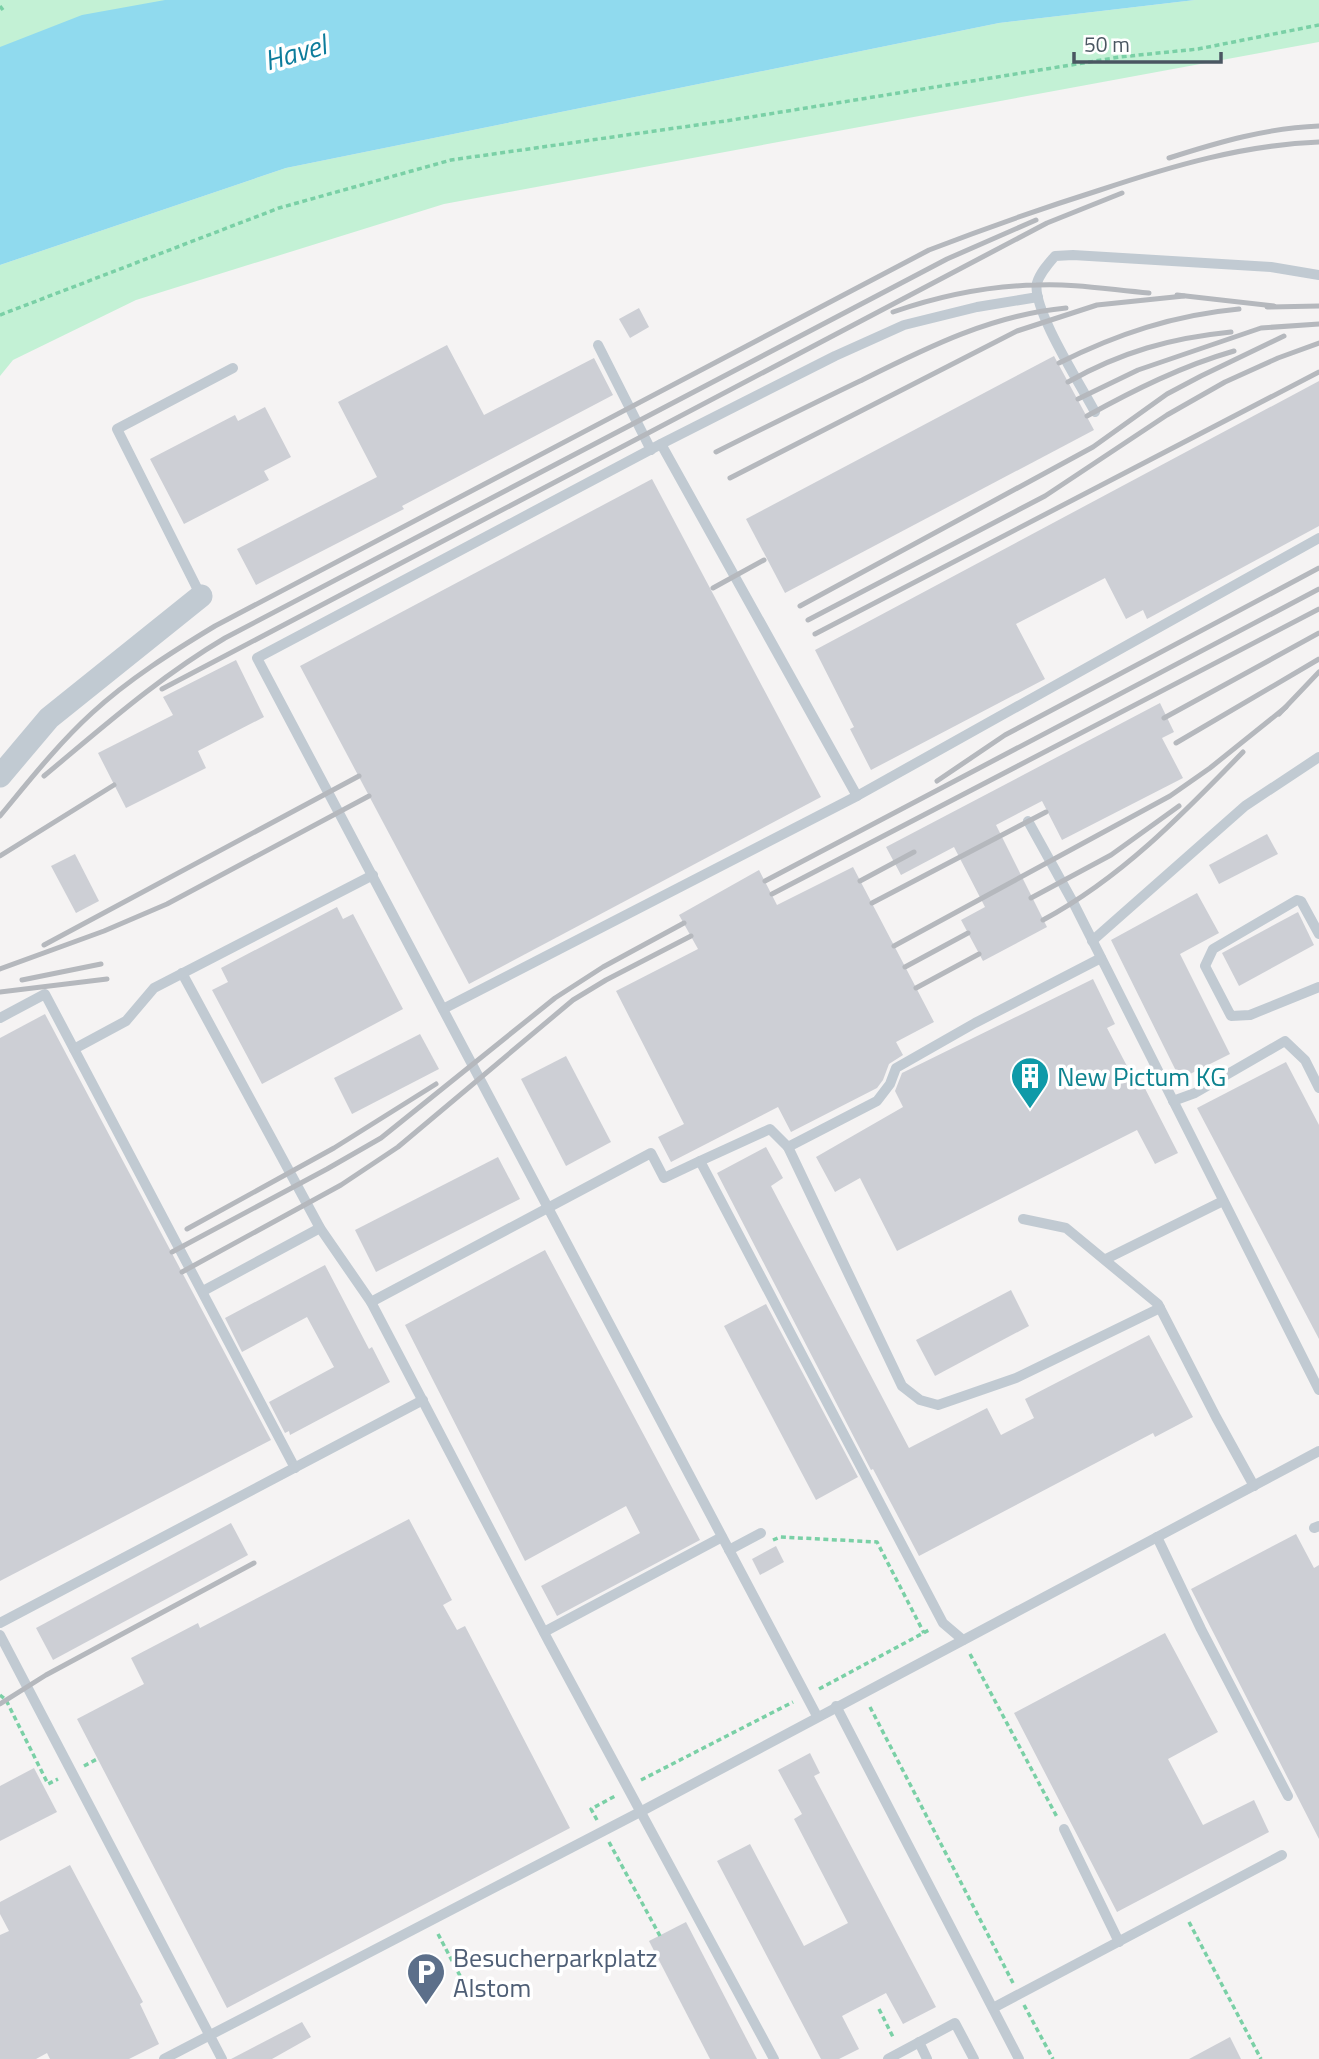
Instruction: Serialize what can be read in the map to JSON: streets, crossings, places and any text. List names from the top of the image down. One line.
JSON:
{"water":["Havel"],"places":{"building":["New Pictum KG"],"parking":["Besucherparkplatz Alstom"]},"scale_bar":"50 m"}
